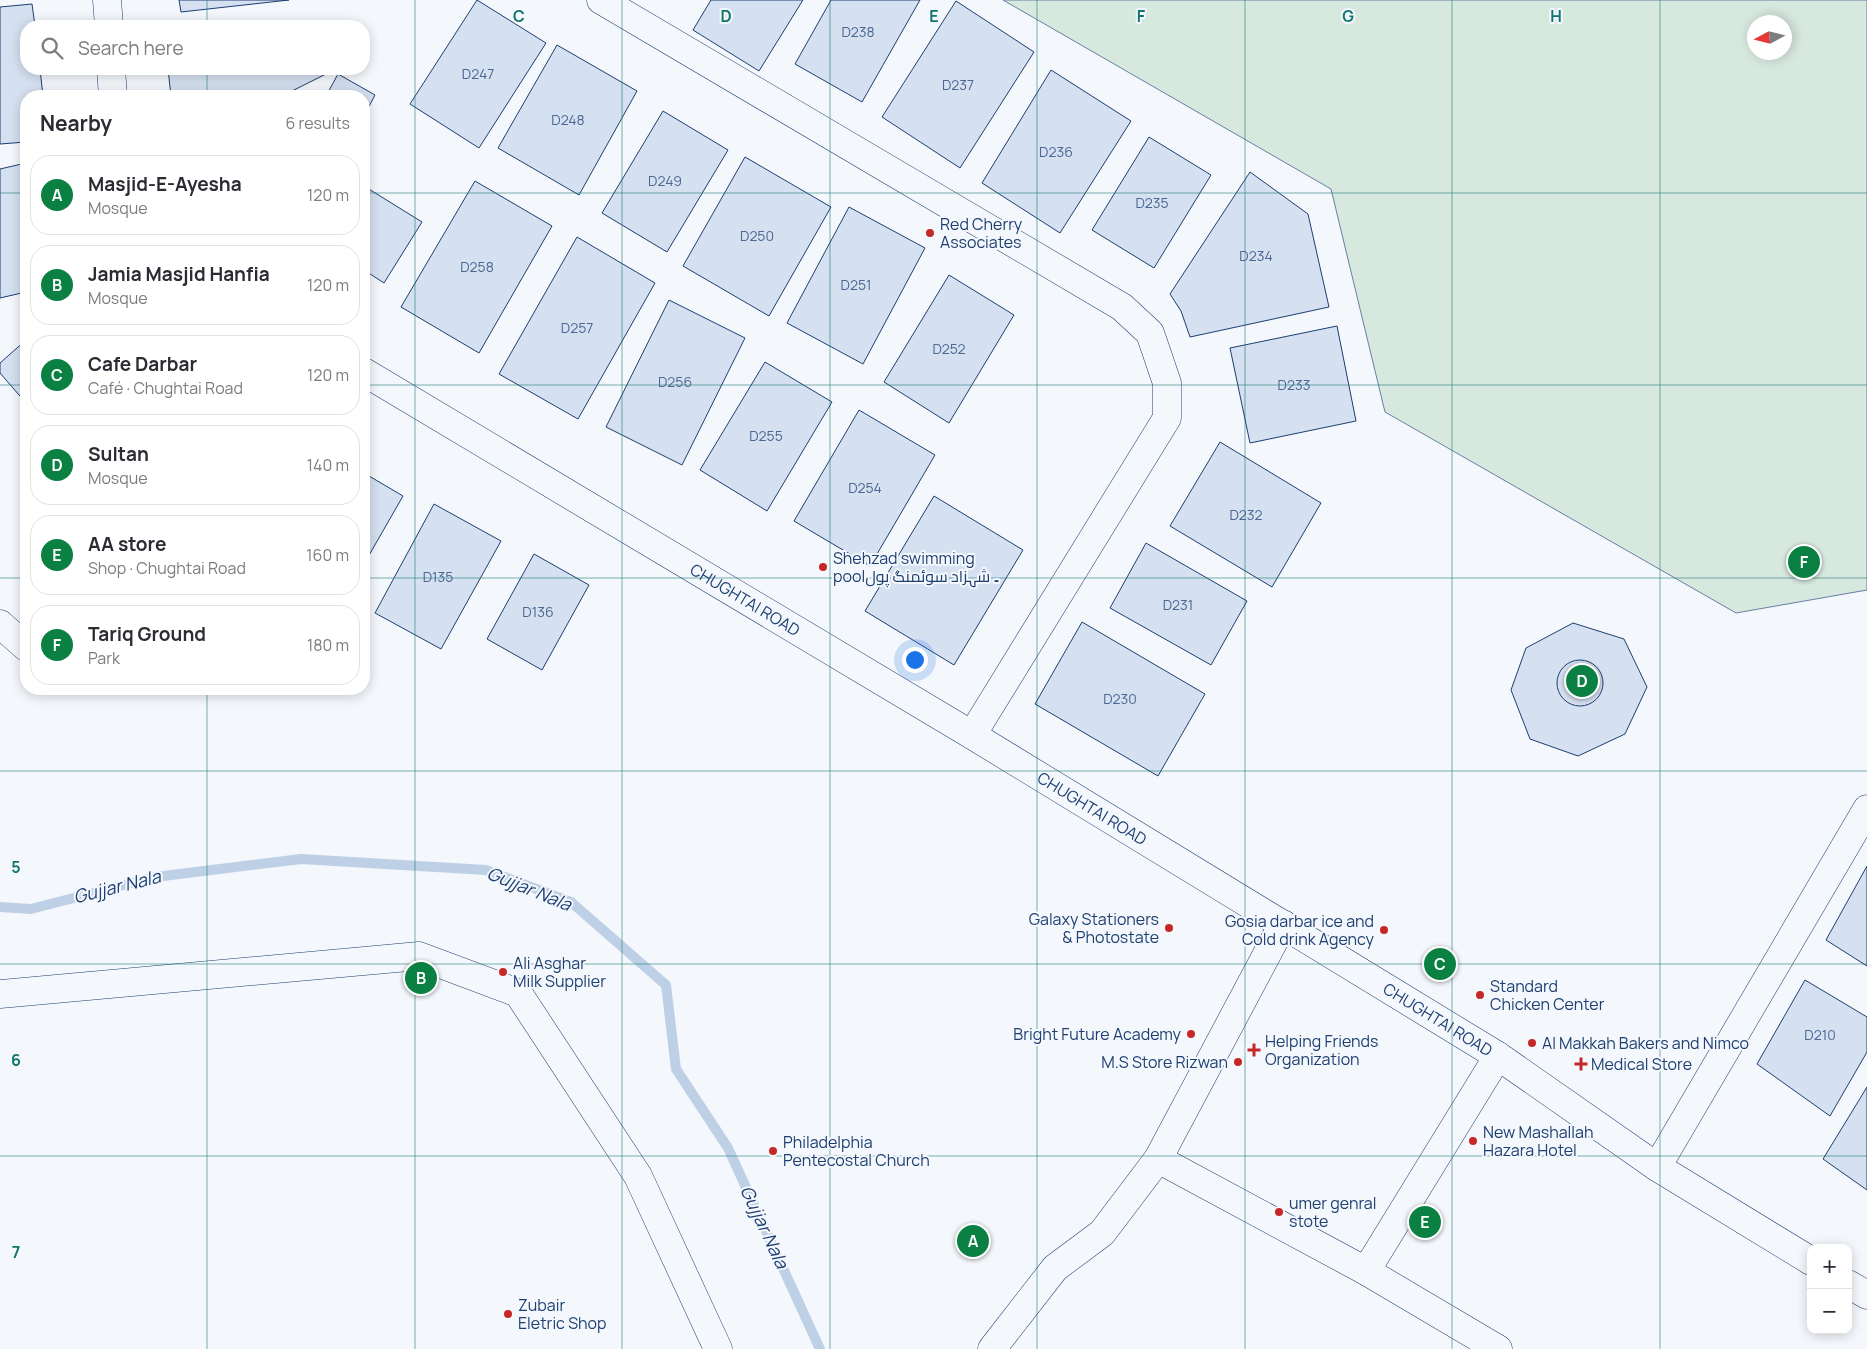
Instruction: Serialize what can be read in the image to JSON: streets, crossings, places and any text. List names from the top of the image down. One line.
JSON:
{"streets":{"street":["CHUGHTAI ROAD"]},"water":["Gujjar Nala"],"places":{"other":["Red Cherry Associates","Shehzad swimming pool۔ شہزاد سوئمنگ پول","Galaxy Stationers & Photostate","Gosia darbar ice and Cold drink Agency","Ali Asghar Milk Supplier","Standard Chicken Center","Bright Future Academy","Al Makkah Bakers and Nimco","M.S Store Rizwan","New Mashallah Hazara Hotel","Philadelphia Pentecostal Church","umer genral stote","Zubair Eletric Shop"],"health":["Helping Friends Organization","Medical Store"]},"house_numbers":["D238","D247","D237","D248","D236","D249","D235","D250","D234","D258","D251","D257","D252","D256","D233","D255","D254","D232","D135","D231","D136","D230","D210"],"north":"left","page":{"search":"Search here","heading":["Nearby","6 results"],"list":[{"mark":"A","name":"Masjid-E-Ayesha","note":"Mosque","value":"120 m"},{"mark":"B","name":"Jamia Masjid Hanfia","note":"Mosque","value":"120 m"},{"mark":"C","name":"Cafe Darbar","note":"Café · Chughtai Road","value":"120 m"},{"mark":"D","name":"Sultan","note":"Mosque","value":"140 m"},{"mark":"E","name":"AA store","note":"Shop · Chughtai Road","value":"160 m"},{"mark":"F","name":"Tariq Ground","note":"Park","value":"180 m"}],"pins":["F","D","C","B","E","A"],"map_buttons":["+","−"]},"grid":{"columns":["C","D","E","F","G","H"],"rows":["5","6","7"]}}
